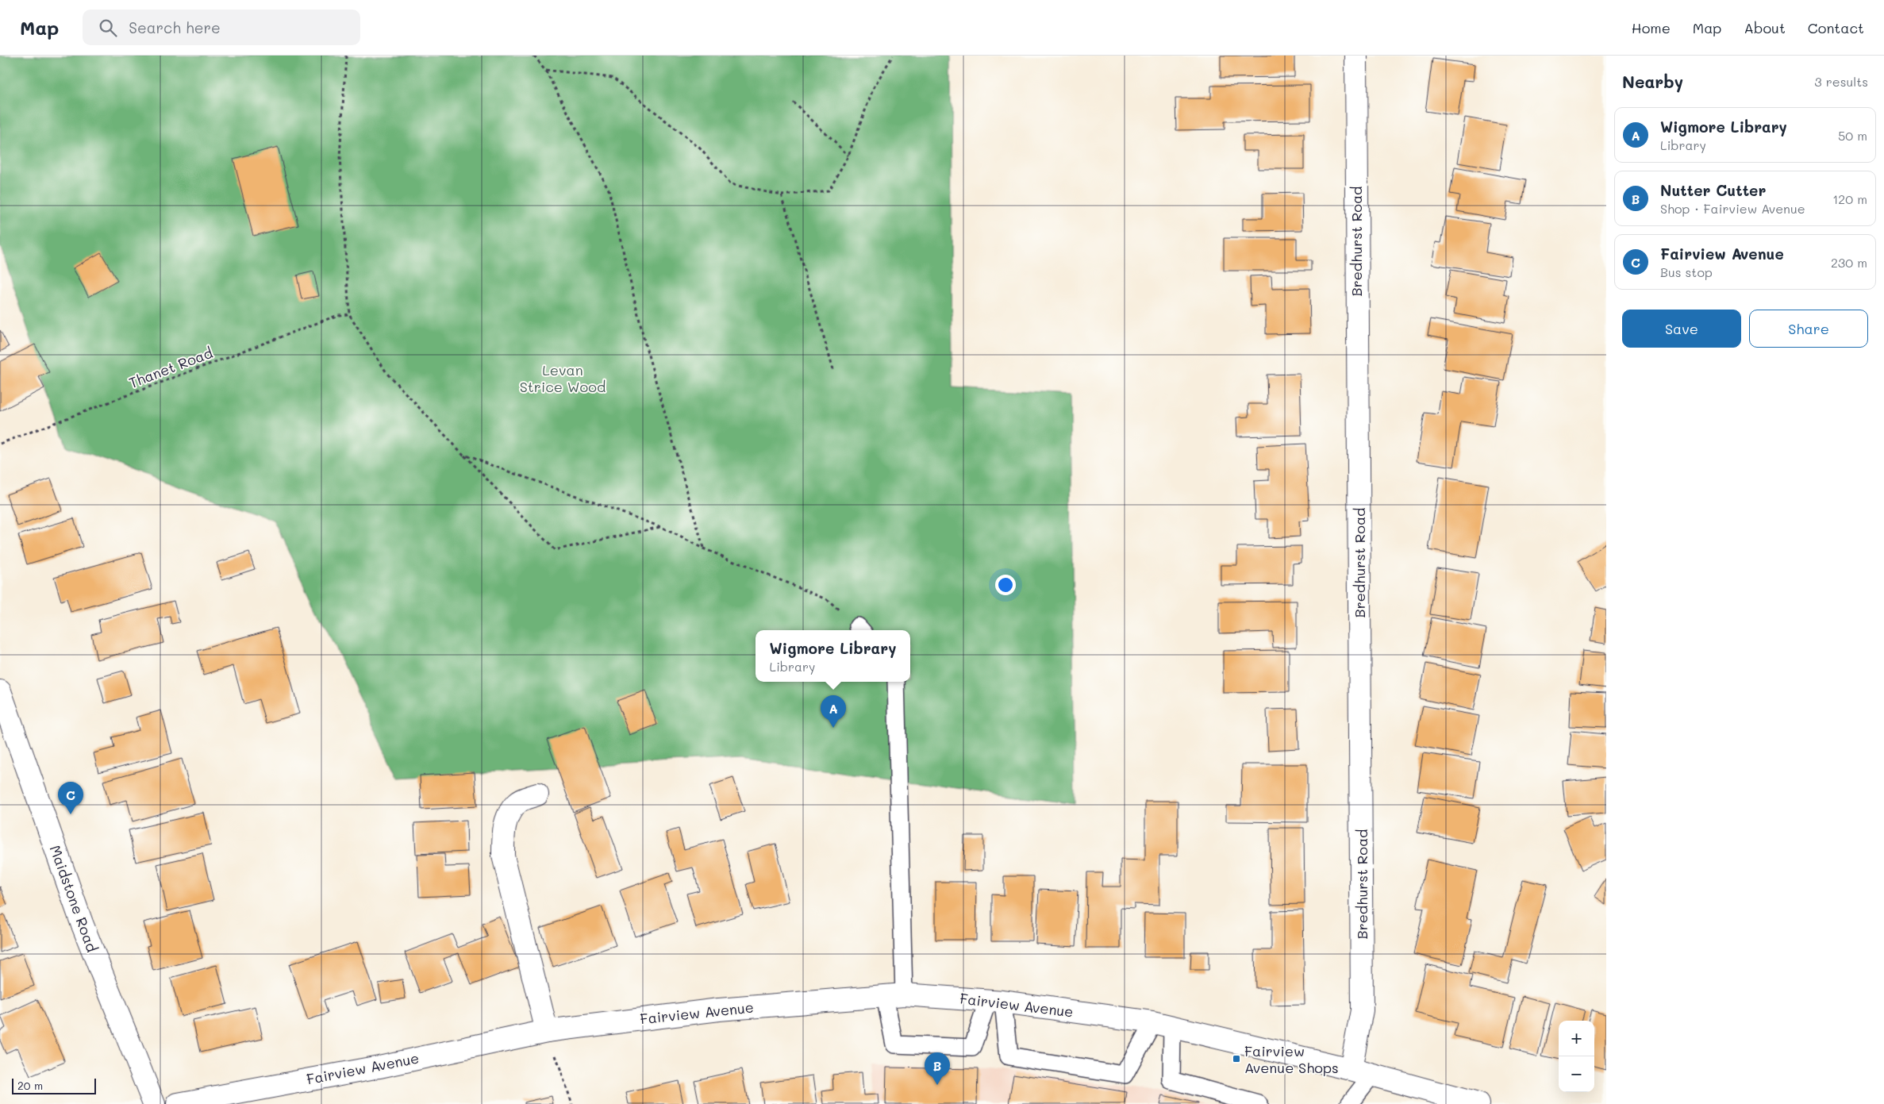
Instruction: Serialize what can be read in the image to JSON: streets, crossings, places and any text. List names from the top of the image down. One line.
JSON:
{"streets":{"street":["Bredhurst Road","Maidstone Road","Fairview Avenue"],"path":["Thanet Road"]},"crossings":[["Bredhurst Road","Fairview Avenue"]],"parks":["Levan Strice Wood"],"places":{"transit":["Fairview Avenue Shops"]},"scale_bar":"20 m","page":{"header":"Map","search":"Search here","nav":["Home","Map","About","Contact"],"heading":["Nearby","3 results"],"list":[{"mark":"A","name":"Wigmore Library","note":"Library","value":"50 m"},{"mark":"B","name":"Nutter Cutter","note":"Shop · Fairview Avenue","value":"120 m"},{"mark":"C","name":"Fairview Avenue","note":"Bus stop","value":"230 m"}],"buttons":["Save","Share"],"popup":["Wigmore Library","Library"],"pins":["A","C","B"],"map_buttons":["+","−"],"scale":"20 m"}}
